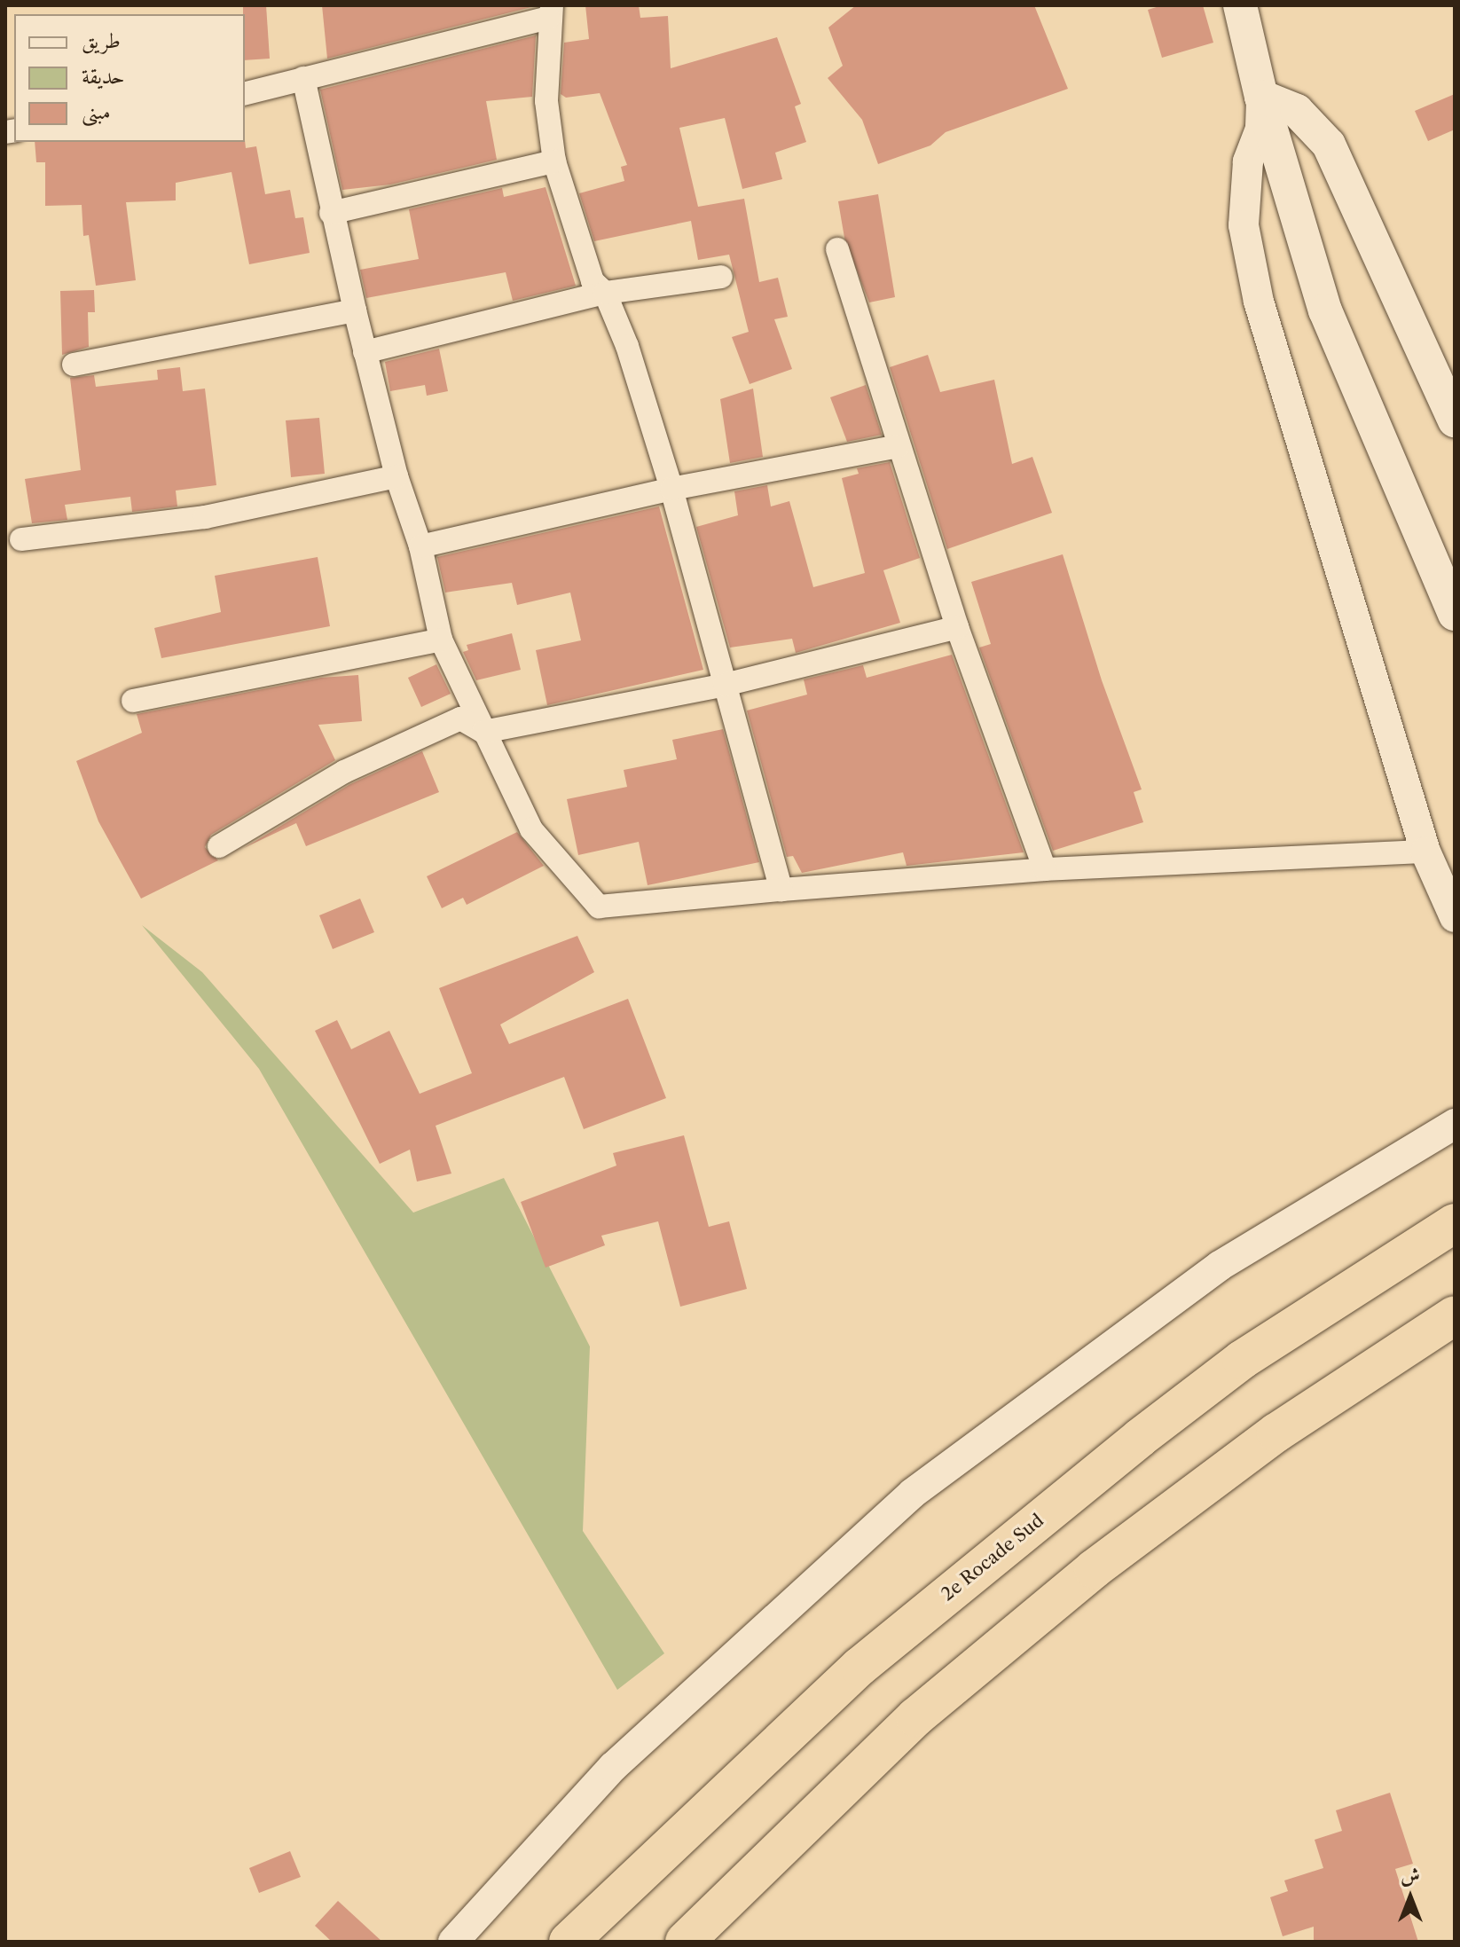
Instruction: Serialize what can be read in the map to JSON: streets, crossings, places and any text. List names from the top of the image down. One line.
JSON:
{"streets":{"highway":["2e Rocade Sud"]},"legend":["طريق","حديقة","مبنى"],"north":"top"}
